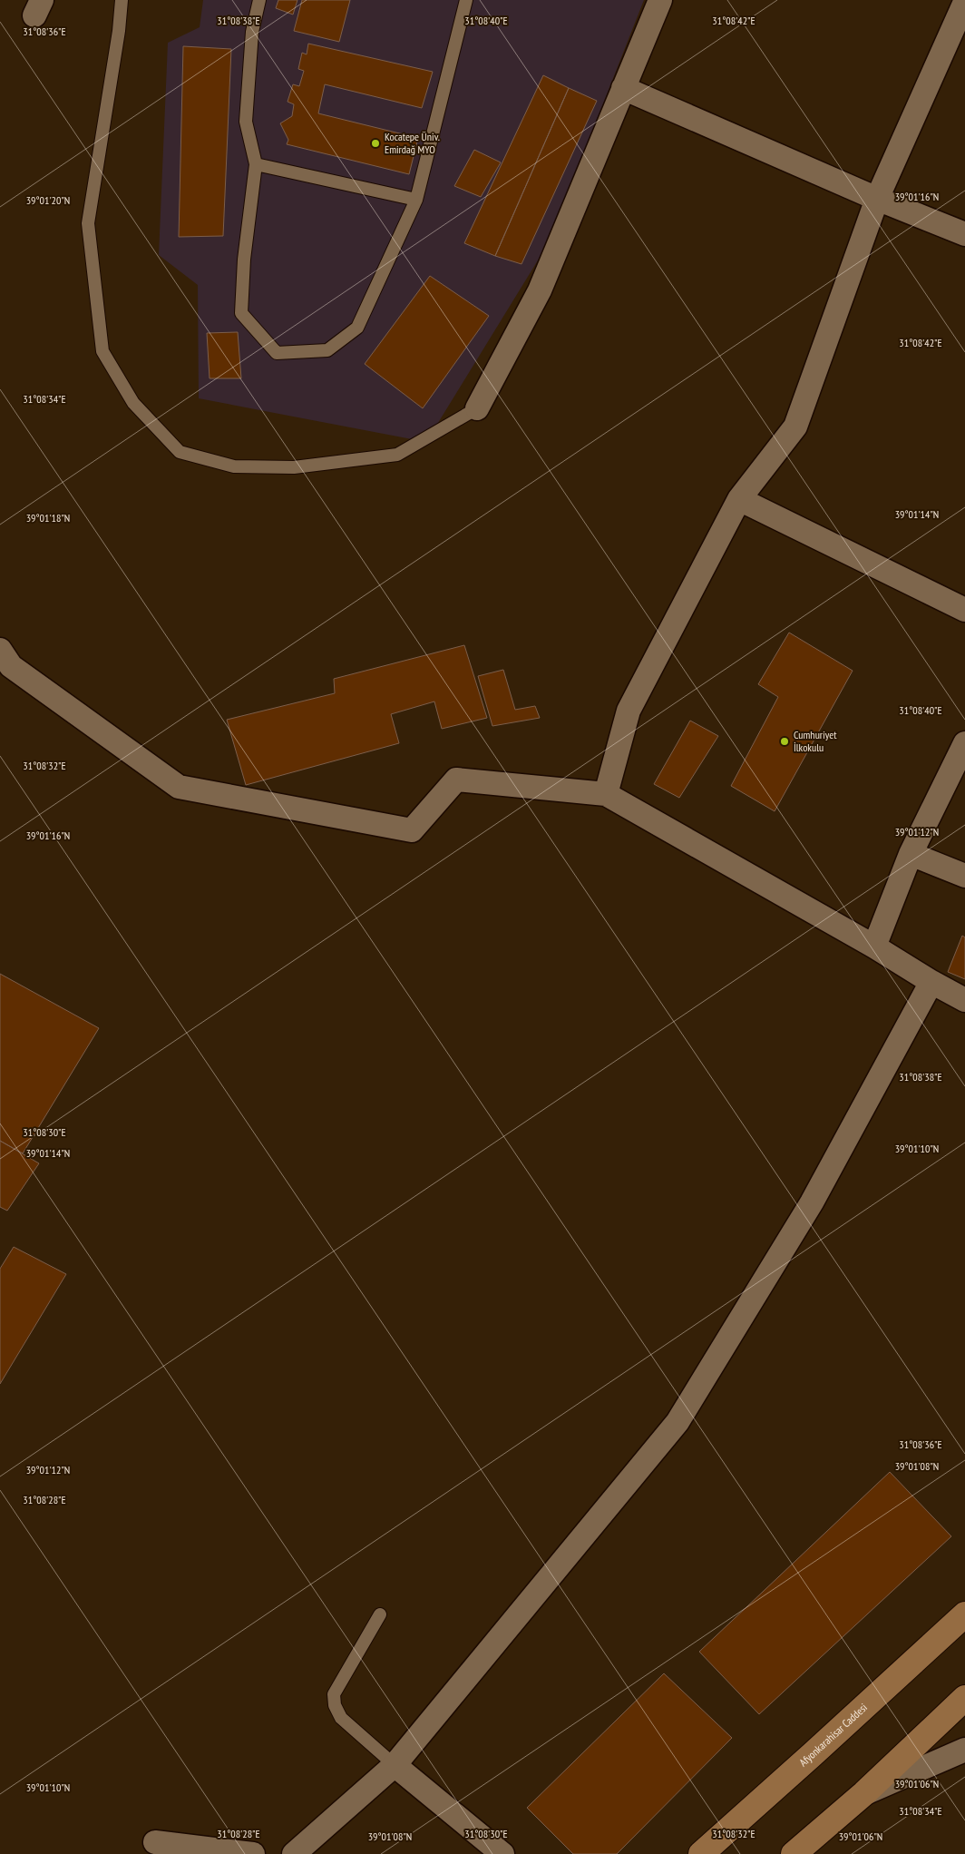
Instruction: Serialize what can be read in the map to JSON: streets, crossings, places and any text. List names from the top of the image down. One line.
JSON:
{"streets":{"main road":["Afyonkarahisar Caddesi"]},"places":["Kocatepe Üniv. Emirdağ MYO","Cumhuriyet İlkokulu"],"coordinates":["31°08'38\"E","31°08'40\"E","31°08'42\"E","31°08'36\"E","39°01'16\"N","39°01'20\"N","31°08'34\"E","39°01'14\"N","39°01'18\"N","31°08'32\"E","39°01'12\"N","31°08'30\"E","39°01'10\"N","39°01'08\"N","31°08'28\"E","39°01'06\"N"]}
